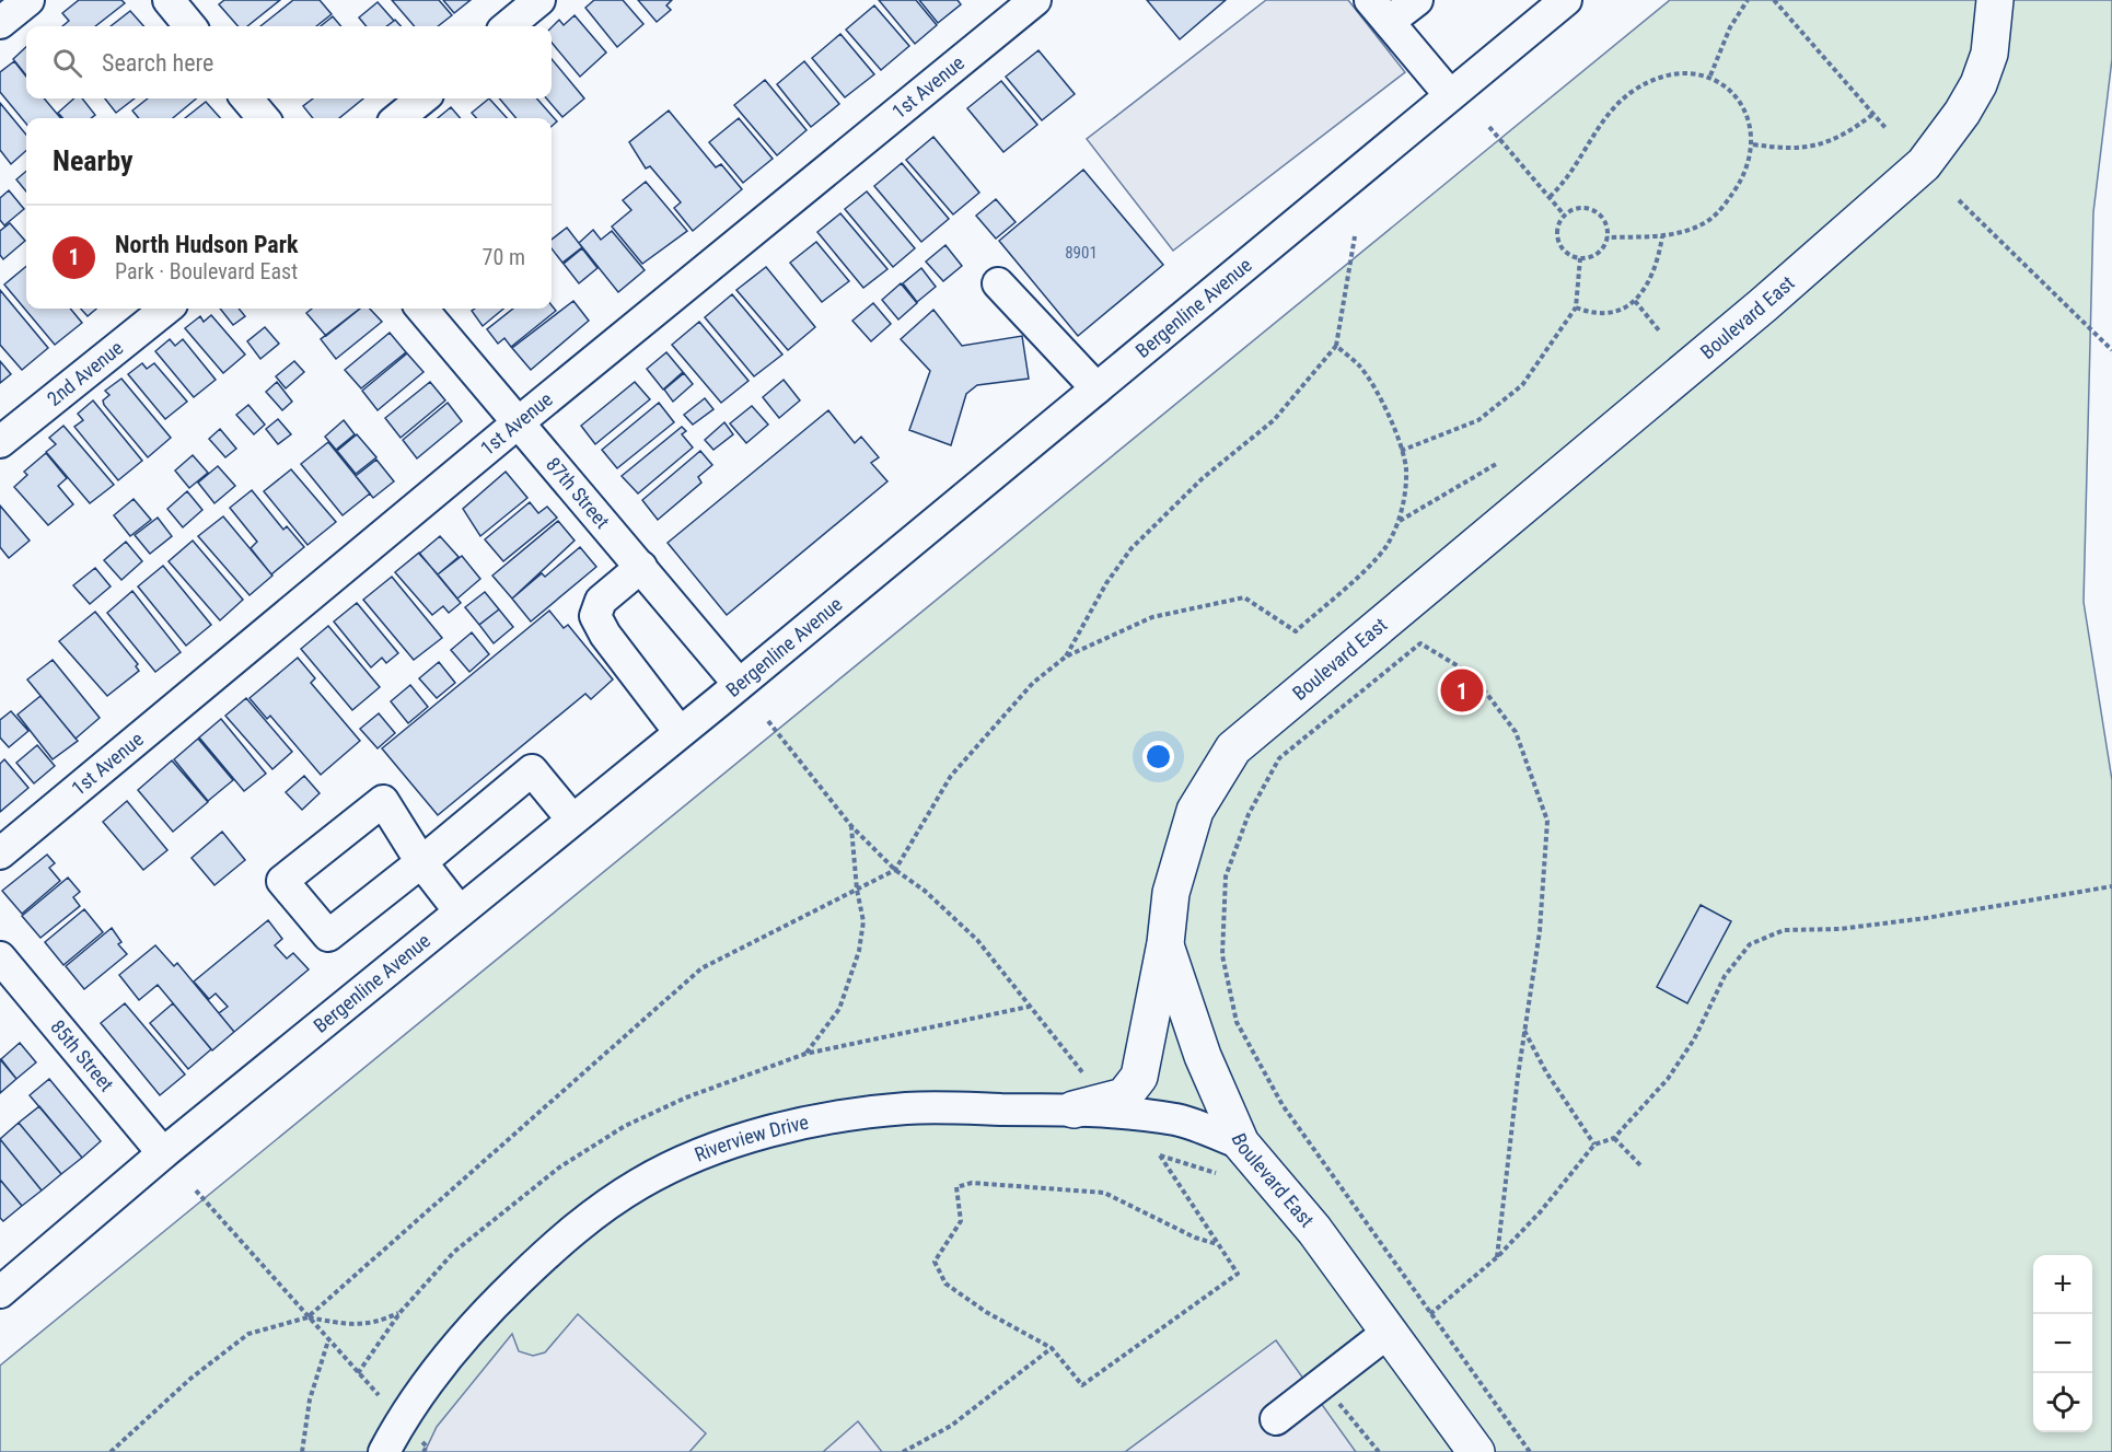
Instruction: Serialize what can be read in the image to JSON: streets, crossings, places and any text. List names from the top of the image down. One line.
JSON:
{"streets":{"main road":["Boulevard East"],"street":["1st Avenue","Bergenline Avenue","2nd Avenue","87th Street","85th Street","Riverview Drive"]},"crossings":[["1st Avenue","87th Street"],["Bergenline Avenue","87th Street"],["Bergenline Avenue","85th Street"],["Boulevard East","Riverview Drive"]],"house_numbers":["8901"],"page":{"search":"Search here","heading":"Nearby","list":[{"mark":"1","name":"North Hudson Park","note":"Park · Boulevard East","value":"70 m"}],"pins":"1","map_buttons":["+","−"]}}
